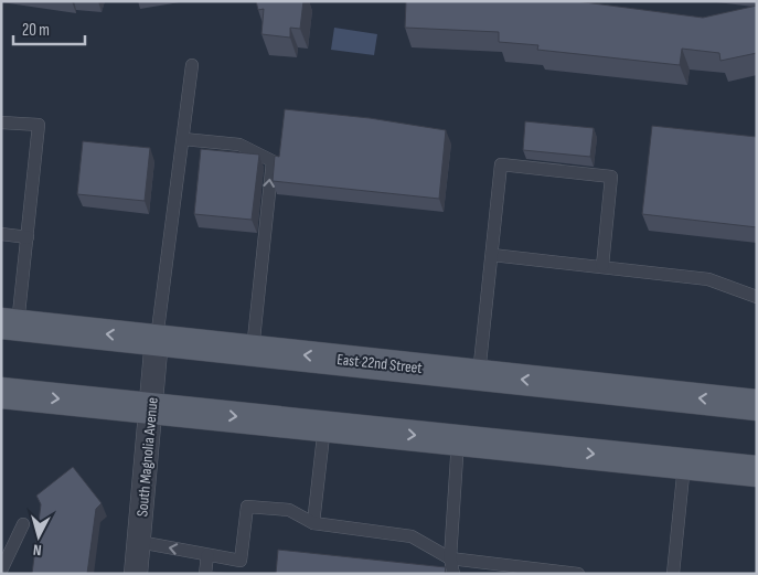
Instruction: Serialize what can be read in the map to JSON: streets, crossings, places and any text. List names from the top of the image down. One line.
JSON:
{"streets":{"main road":["East 22nd Street"],"street":["South Magnolia Avenue"]},"crossings":[["East 22nd Street","South Magnolia Avenue"]],"scale_bar":"20 m","north":"bottom"}
